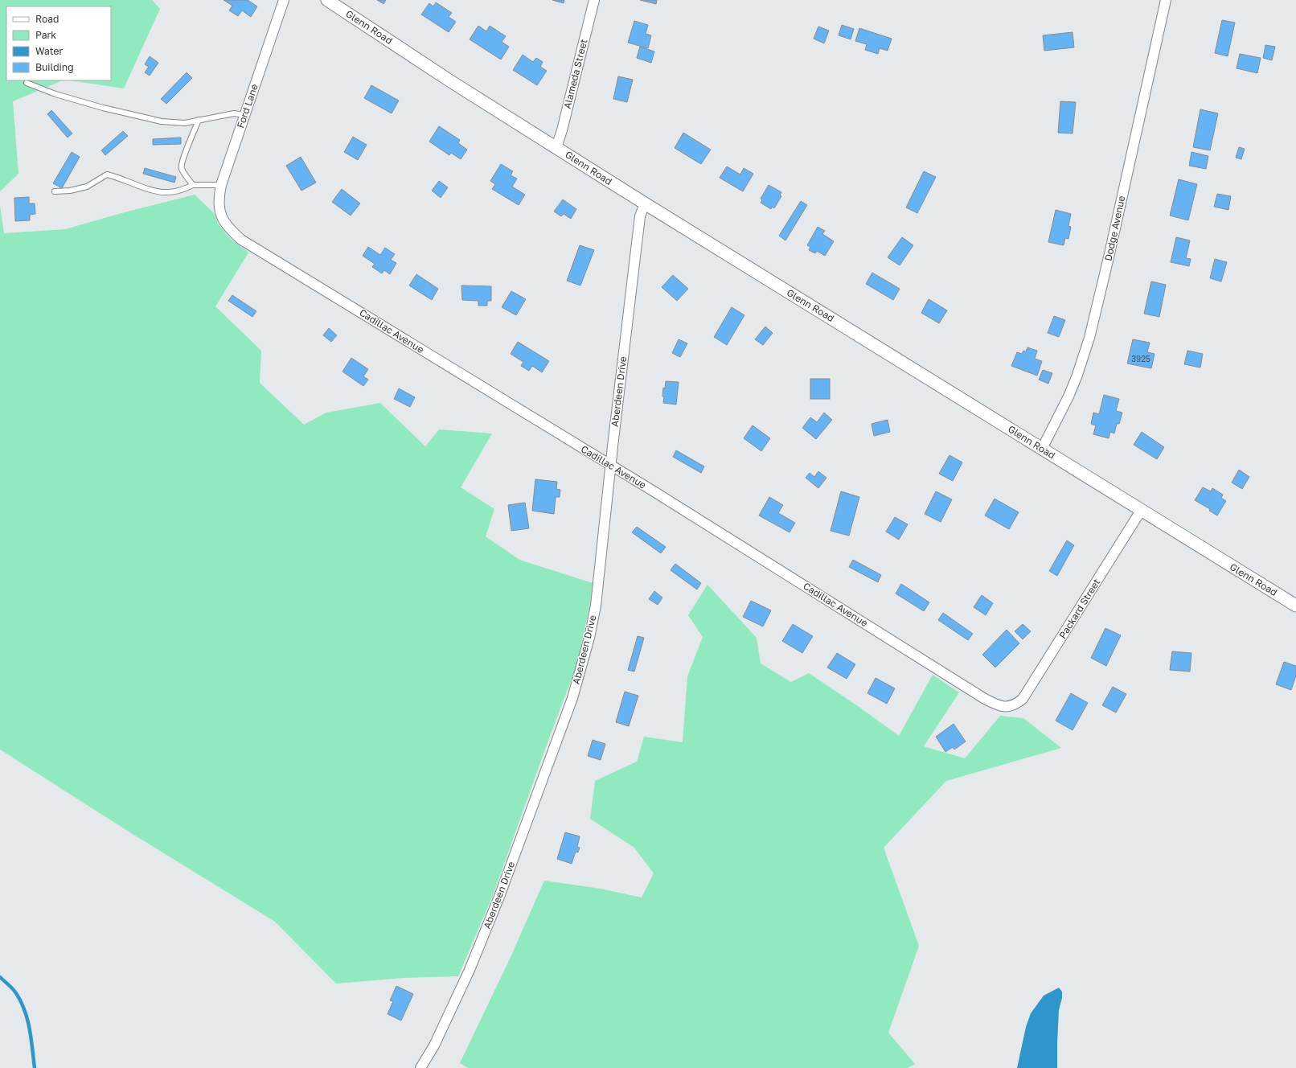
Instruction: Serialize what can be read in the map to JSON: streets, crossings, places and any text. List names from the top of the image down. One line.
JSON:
{"streets":{"street":["Glenn Road","Alameda Street","Ford Lane","Dodge Avenue","Cadillac Avenue","Aberdeen Drive","Packard Street"]},"crossings":[["Glenn Road","Alameda Street"],["Glenn Road","Dodge Avenue"],["Glenn Road","Aberdeen Drive"],["Glenn Road","Packard Street"],["Ford Lane","Cadillac Avenue"],["Cadillac Avenue","Aberdeen Drive"],["Cadillac Avenue","Packard Street"]],"house_numbers":["3925"],"legend":["Road","Park","Water","Building"]}
